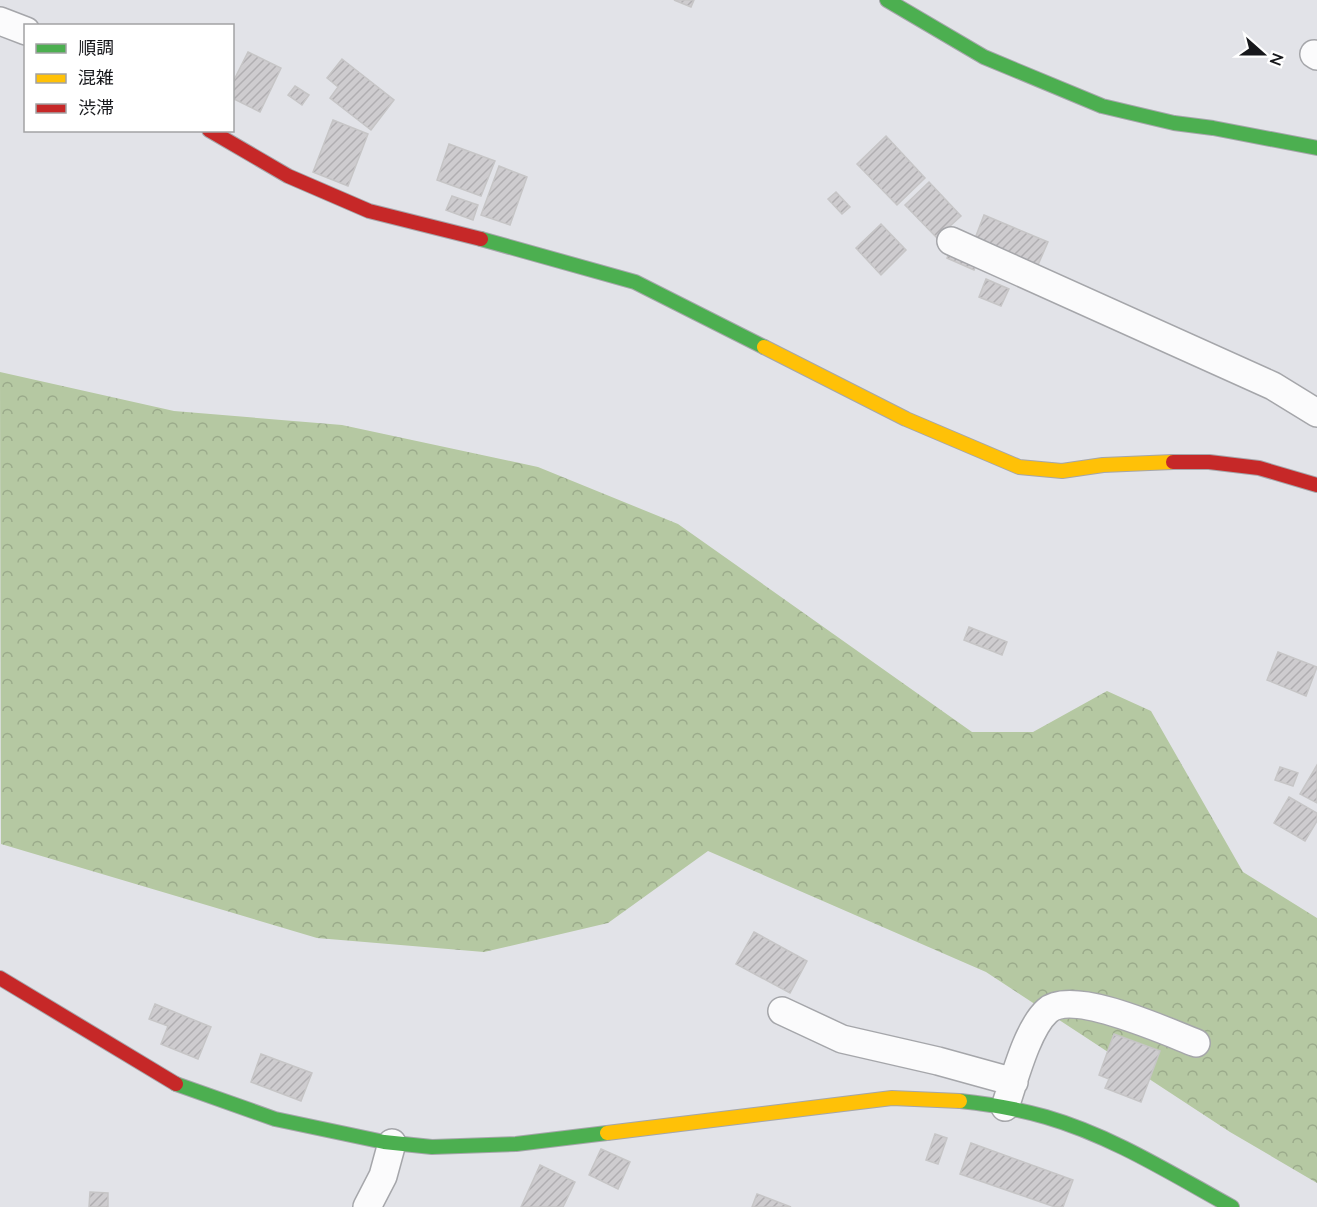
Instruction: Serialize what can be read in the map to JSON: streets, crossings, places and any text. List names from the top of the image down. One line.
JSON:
{"legend":["順調","混雑","渋滞"],"north":"right"}
